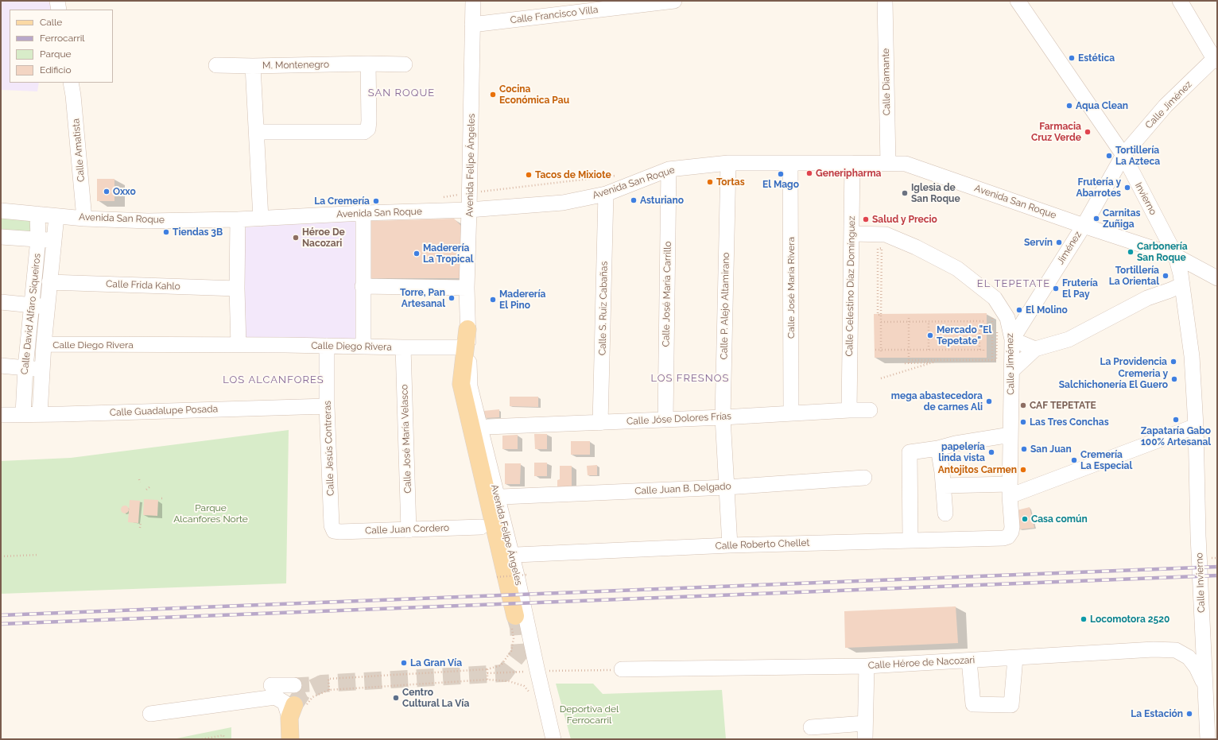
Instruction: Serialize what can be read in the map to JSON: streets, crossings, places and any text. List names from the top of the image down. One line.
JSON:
{"streets":{"main road":["Avenida Felipe Ángeles"],"street":["Calle Francisco Villa","M. Montenegro","Calle Diamante","Calle Jiménez","Calle Amatista","Avenida San Roque","Invierno","Jiménez","Calle Frida Kahlo","Calle Celestino Díaz Domínguez","Calle José María Rivera","Calle José María Carrillo","Calle P. Alejo Altamirano","Calle S. Ruiz Cabañas","Calle David Alfaro Siqueiros","Calle Diego Rivera","Calle Guadalupe Posada","Calle Jóse Dolores Frías","Calle José María Velasco","Calle Jesús Contreras","Calle Juan B. Delgado","Calle Juan Cordero","Calle Roberto Chellet","Calle Invierno","Calle Héroe de Nacozari"]},"crossings":[["Calle Francisco Villa","Avenida Felipe Ángeles"],["M. Montenegro","Avenida San Roque"],["Calle Diamante","Avenida San Roque"],["Calle Jiménez","Invierno"],["Calle Jiménez","Jiménez"],["Calle Jiménez","Calle Celestino Díaz Domínguez"],["Calle Jiménez","Calle Roberto Chellet"],["Calle Amatista","Avenida San Roque"],["Avenida Felipe Ángeles","Avenida San Roque"],["Avenida Felipe Ángeles","Calle Diego Rivera"],["Avenida San Roque","Invierno"],["Avenida San Roque","Jiménez"],["Avenida San Roque","Calle Celestino Díaz Domínguez"],["Avenida San Roque","Calle José María Rivera"],["Avenida San Roque","Calle José María Carrillo"],["Avenida San Roque","Calle P. Alejo Altamirano"],["Avenida San Roque","Calle S. Ruiz Cabañas"],["Avenida San Roque","Calle David Alfaro Siqueiros"],["Invierno","Jiménez"],["Invierno","Calle Invierno"],["Calle Frida Kahlo","Calle David Alfaro Siqueiros"],["Calle Celestino Díaz Domínguez","Calle Jóse Dolores Frías"],["Calle José María Rivera","Calle Jóse Dolores Frías"],["Calle José María Carrillo","Calle Jóse Dolores Frías"],["Calle P. Alejo Altamirano","Calle Jóse Dolores Frías"],["Calle P. Alejo Altamirano","Calle Juan B. Delgado"],["Calle P. Alejo Altamirano","Calle Roberto Chellet"],["Calle S. Ruiz Cabañas","Calle Jóse Dolores Frías"],["Calle David Alfaro Siqueiros","Calle Diego Rivera"],["Calle David Alfaro Siqueiros","Calle Guadalupe Posada"],["Calle Diego Rivera","Calle José María Velasco"],["Calle Diego Rivera","Calle Jesús Contreras"],["Calle Guadalupe Posada","Calle Jesús Contreras"],["Calle José María Velasco","Calle Juan Cordero"],["Calle Jesús Contreras","Calle Juan Cordero"],["Calle Invierno","Calle Héroe de Nacozari"]],"districts":["SAN ROQUE","EL TEPETATE","LOS FRESNOS","LOS ALCANFORES"],"parks":["Parque Alcanfores Norte","Deportiva del Ferrocarril"],"places":["Estética","Cocina Económica Pau","Aqua Clean","Farmacia Cruz Verde","Tortillería La Azteca","Generipharma","El Mago","Tacos de Mixiote","Tortas","Frutería y Abarrotes","Oxxo","Iglesia de San Roque","Asturiano","La Cremería","Carnitas Zuñiga","Salud y Precio","Tiendas 3B","Héroe De Nacozari","Servín","Carbonería San Roque","Maderería La Tropical","Tortillería La Oriental","Frutería El Pay","Torre, Pan Artesanal","Maderería El Pino","El Molino","Mercado \"El Tepetate\"","La Providencia","Cremeria y Salchichonería El Guero","mega abastecedora de carnes Ali","CAF TEPETATE","Zapataría Gabo 100% Artesanal","Las Tres Conchas","San Juan","papelería linda vista","Cremería La Especial","Antojitos Carmen","Casa común","Locomotora 2520","La Gran Vía","Centro Cultural La Vía","La Estación"],"legend":["Calle","Ferrocarril","Parque","Edificio"]}
